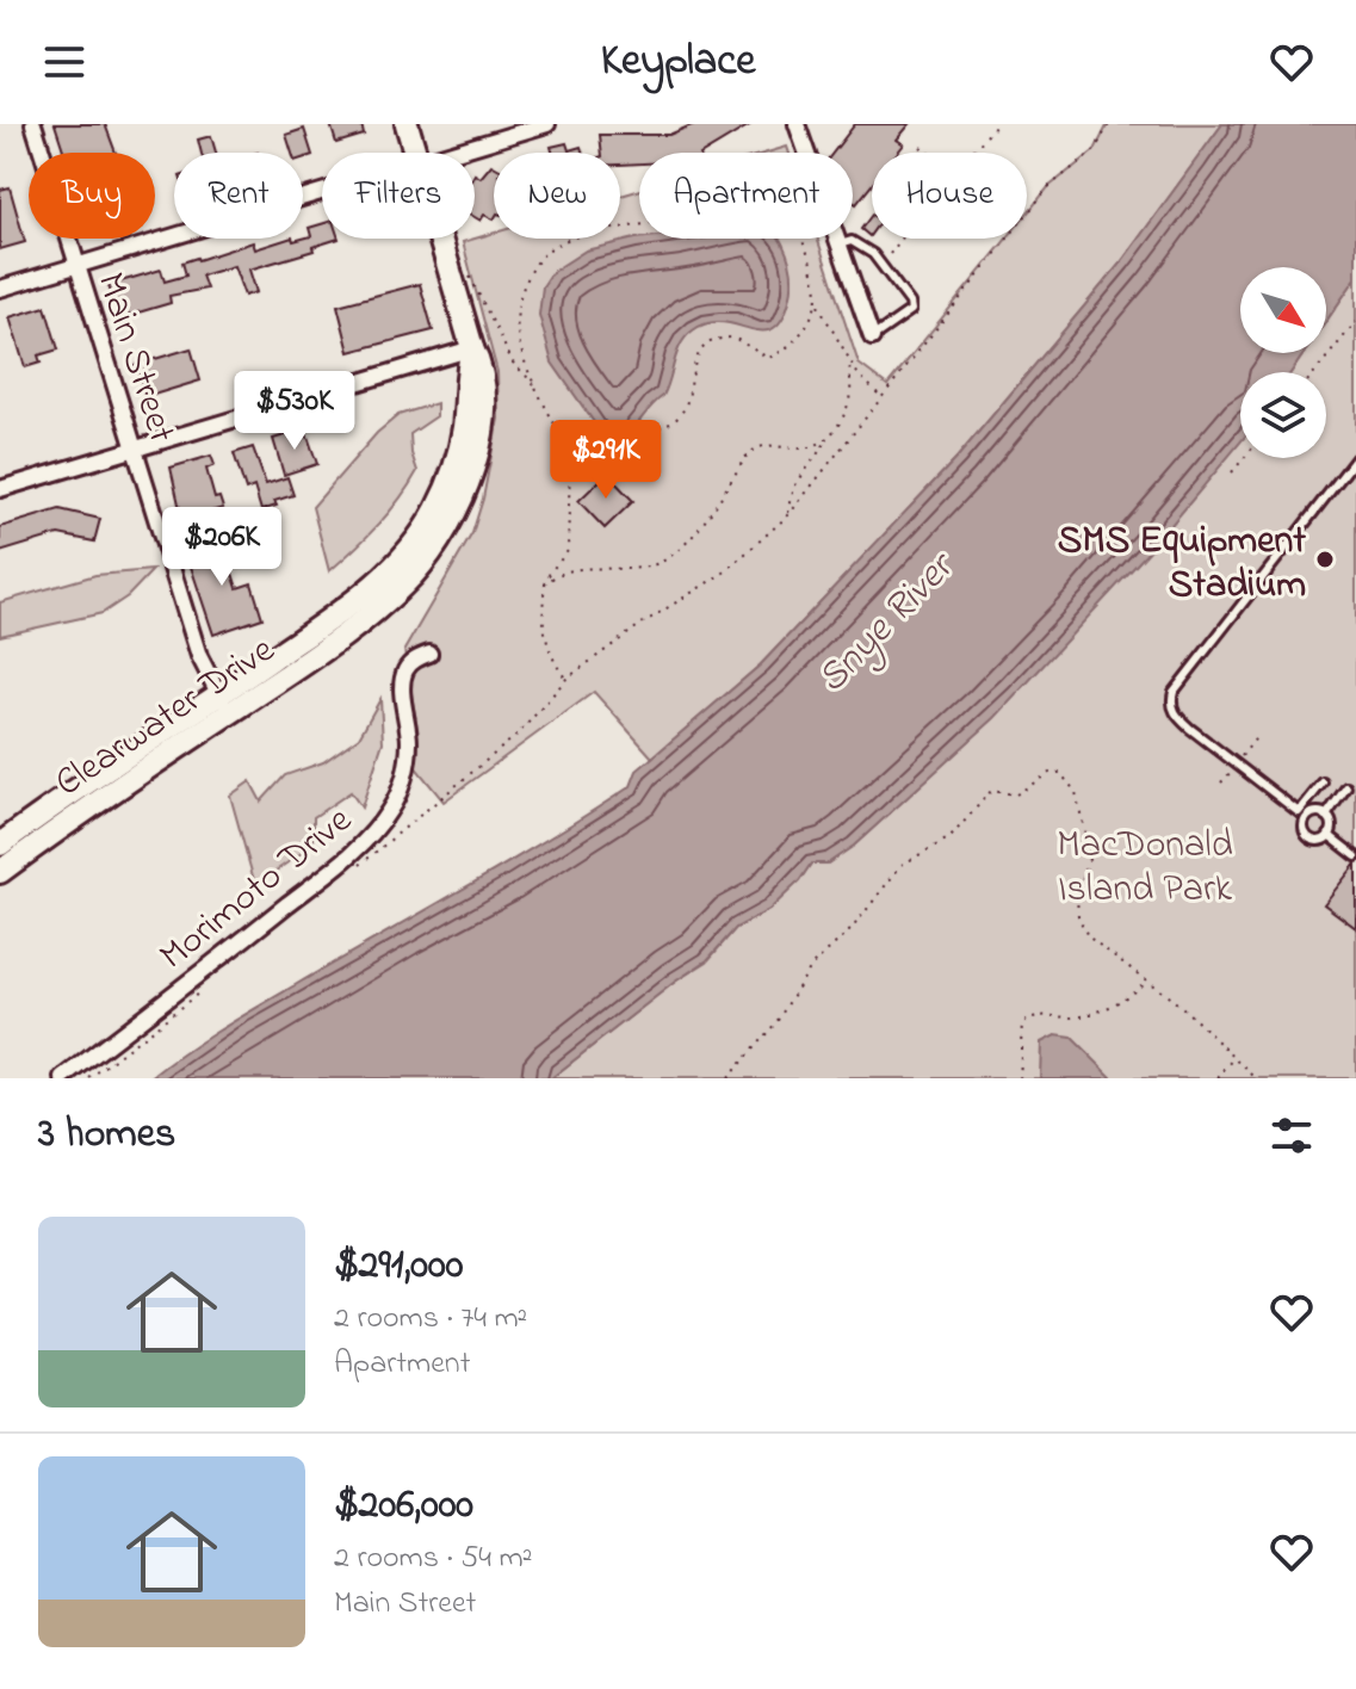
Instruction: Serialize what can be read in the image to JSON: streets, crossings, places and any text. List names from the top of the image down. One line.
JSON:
{"streets":{"main road":["Clearwater Drive"],"street":["Main Street","Morimoto Drive"]},"crossings":[["Main Street","Clearwater Drive"]],"water":["Snye River"],"parks":["MacDonald Island Park"],"places":["SMS Equipment Stadium"],"north":"bottom right","page":{"header":"Keyplace","chip":["Buy","Rent","Filters","New","Apartment","House"],"price":["$530K","$291K","$206K"],"heading":"3 homes","list":[{"name":"$291,000","note":"2 rooms · 74 m² · Apartment"},{"name":"$206,000","note":"2 rooms · 54 m² · Main Street"}]}}
